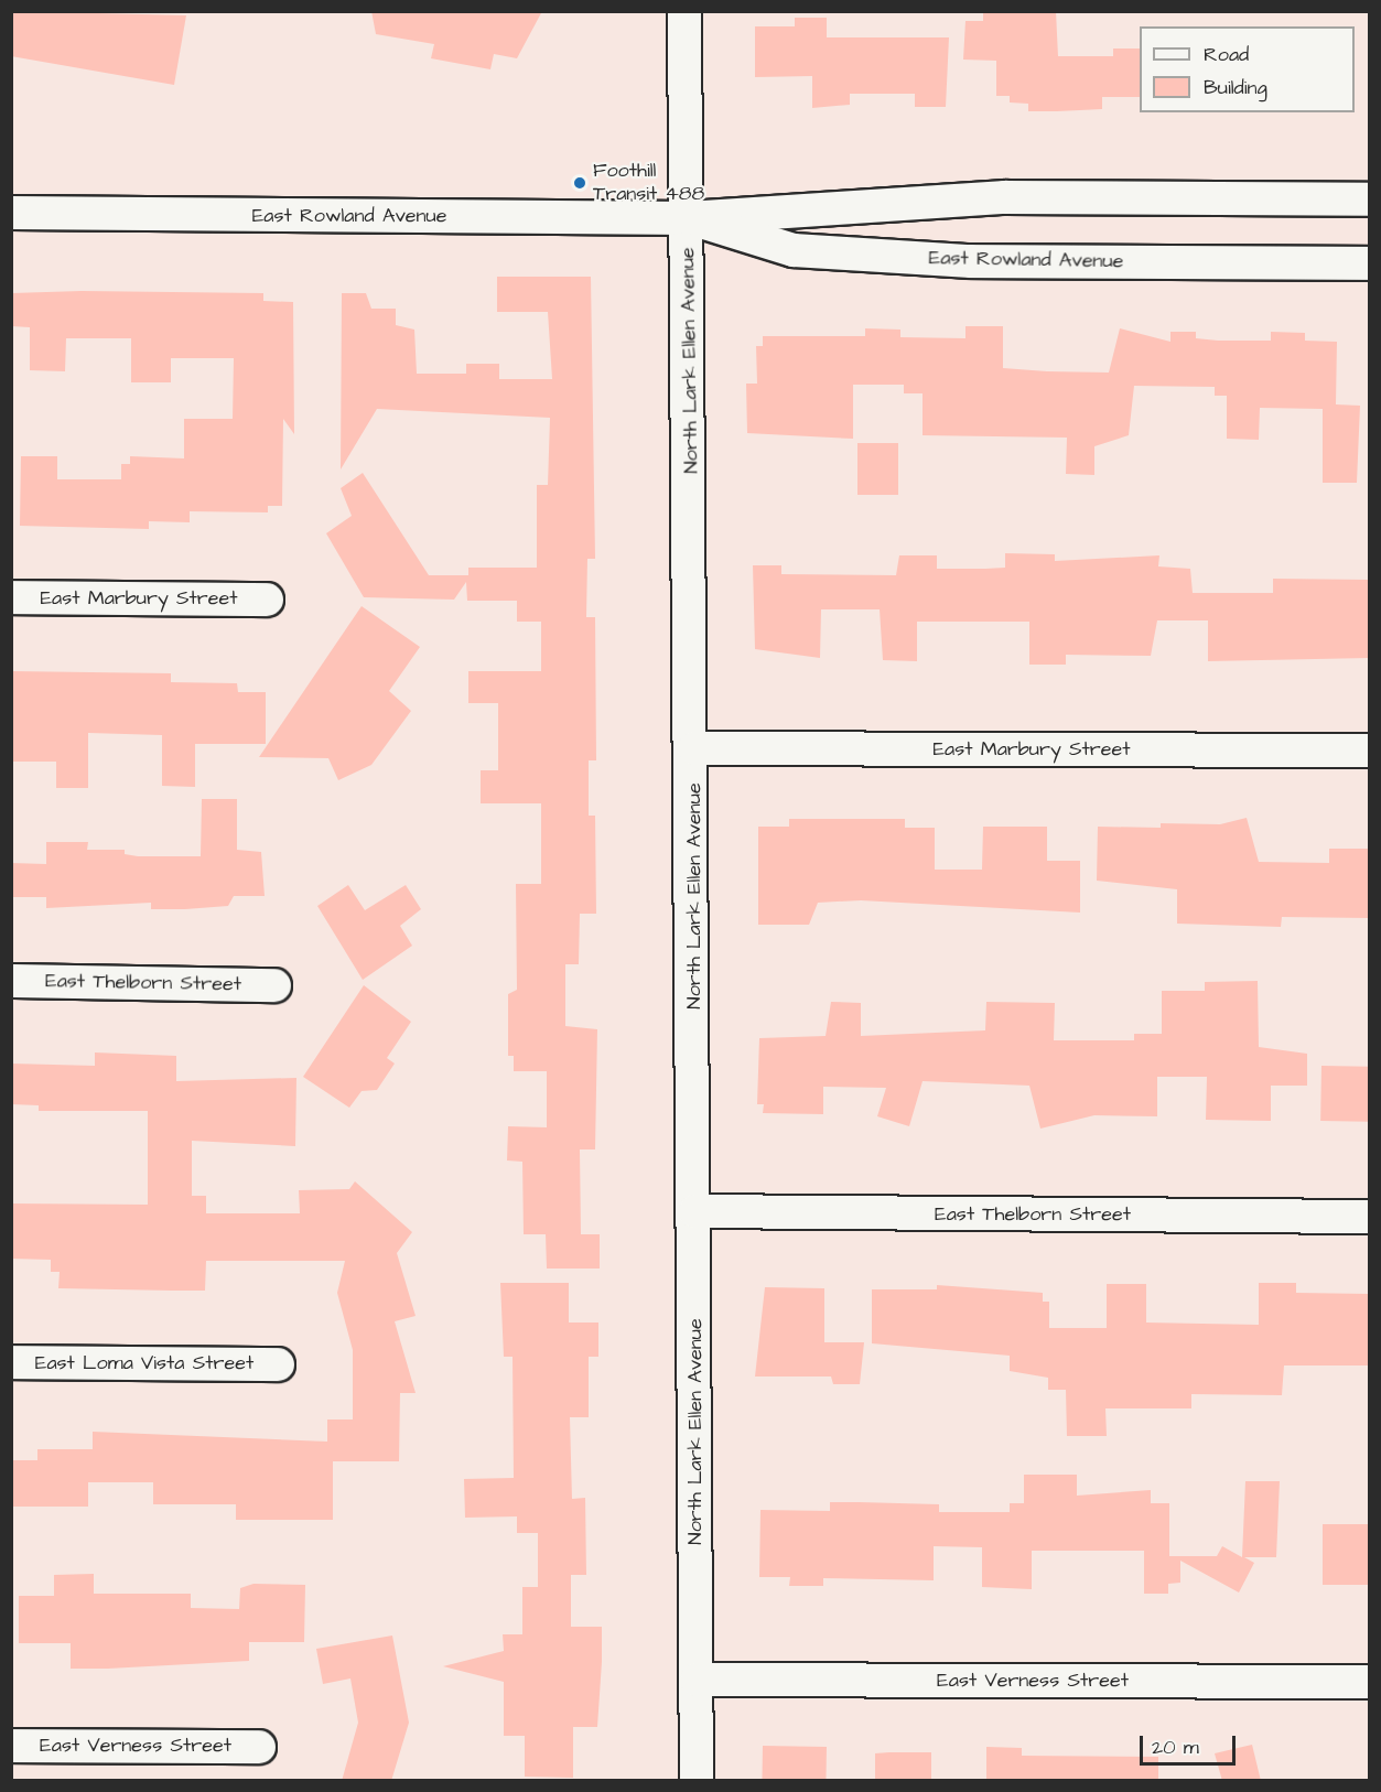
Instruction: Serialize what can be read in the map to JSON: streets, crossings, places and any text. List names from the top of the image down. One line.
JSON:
{"streets":{"street":["East Rowland Avenue","North Lark Ellen Avenue","East Marbury Street","East Thelborn Street","East Loma Vista Street","East Verness Street"]},"crossings":[["East Rowland Avenue","North Lark Ellen Avenue"],["North Lark Ellen Avenue","East Marbury Street"],["North Lark Ellen Avenue","East Thelborn Street"],["North Lark Ellen Avenue","East Verness Street"]],"places":["Foothill Transit 488"],"legend":["Road","Building"],"scale_bar":"20 m"}
